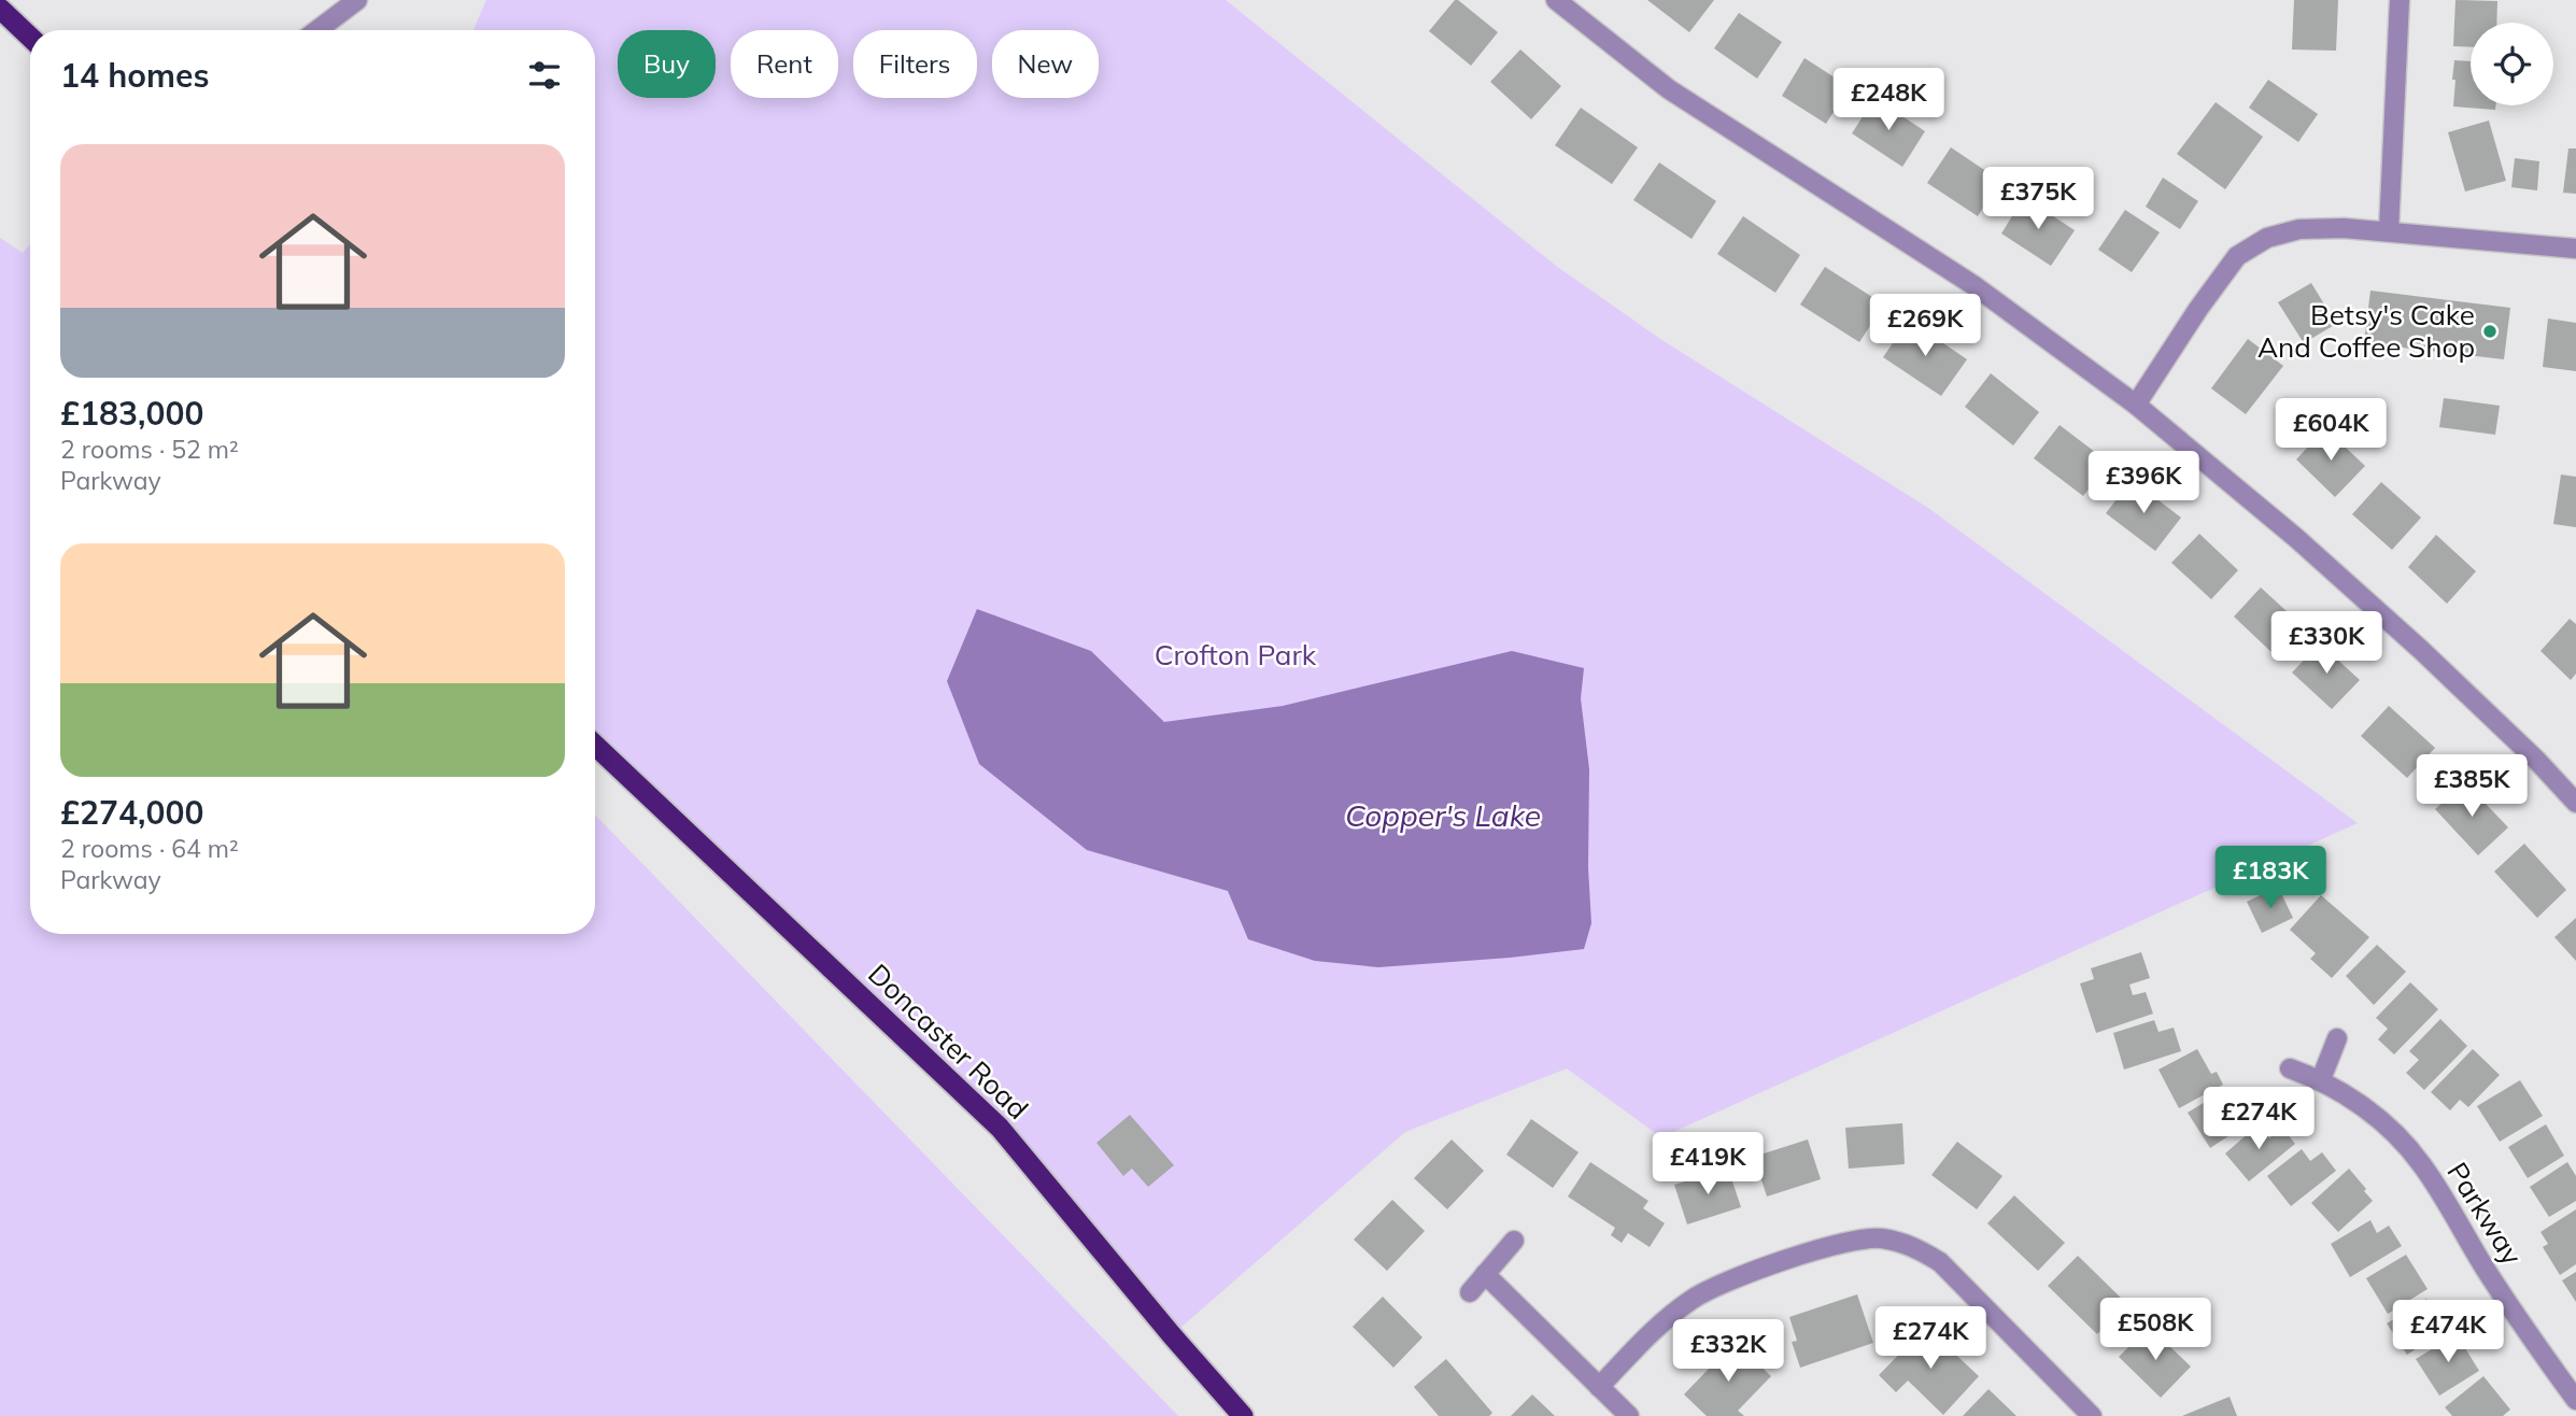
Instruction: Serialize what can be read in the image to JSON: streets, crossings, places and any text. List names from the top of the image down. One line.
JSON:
{"streets":{"highway":["Doncaster Road"],"street":["Parkway"]},"water":["Copper's Lake"],"parks":["Crofton Park"],"places":["Betsy's Cake And Coffee Shop"],"page":{"chip":["Buy","Rent","Filters","New"],"heading":"14 homes","price":["£248K","£375K","£269K","£604K","£396K","£330K","£385K","£183K","£274K","£419K","£508K","£474K","£274K","£332K"],"list":[{"name":"£183,000","note":"2 rooms · 52 m² · Parkway"},{"name":"£274,000","note":"2 rooms · 64 m² · Parkway"}]}}
